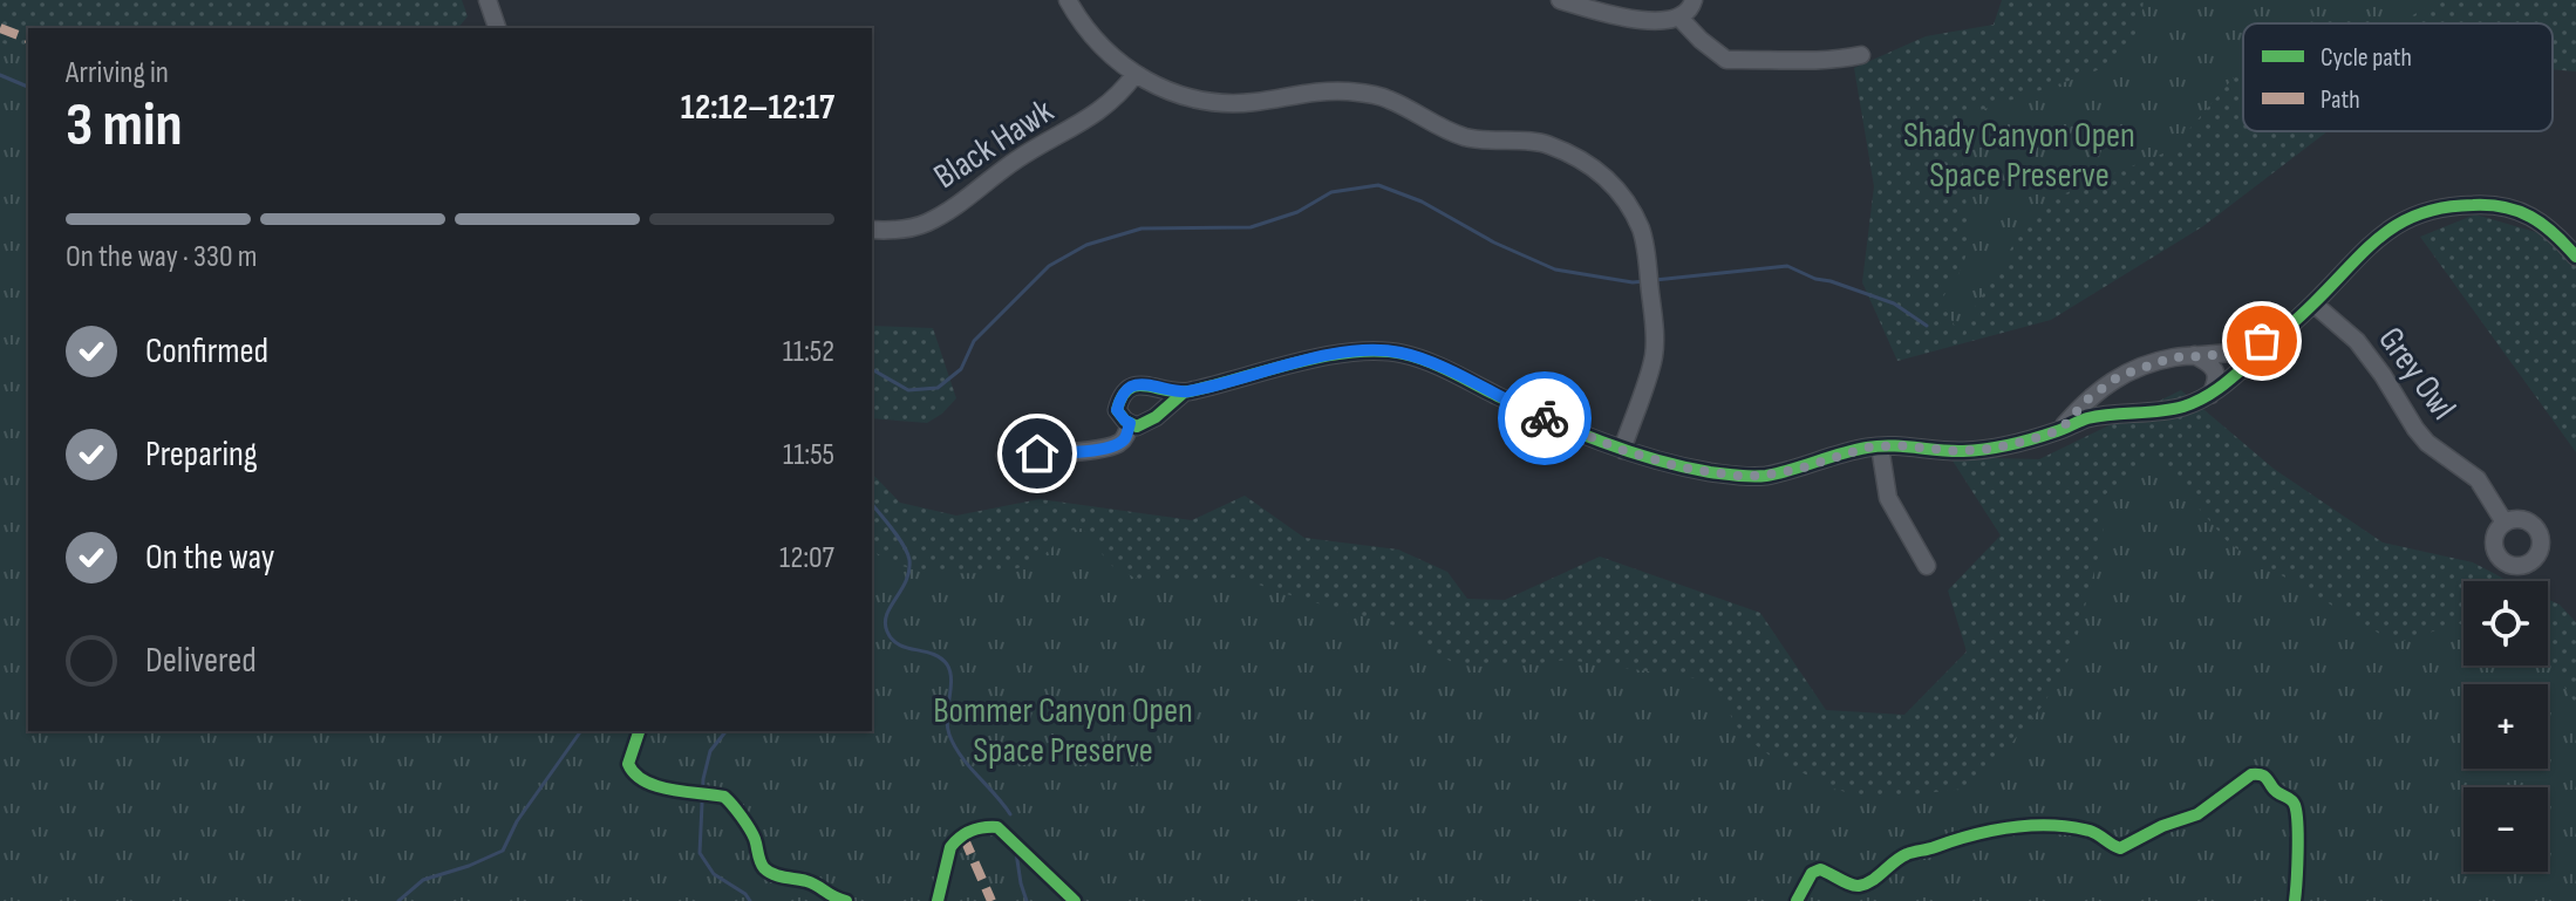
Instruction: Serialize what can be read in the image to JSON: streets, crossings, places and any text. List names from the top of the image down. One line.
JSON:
{"streets":{"street":["Black Hawk","Grey Owl"]},"parks":["Shady Canyon Open Space Preserve","Bommer Canyon Open Space Preserve"],"legend":["Cycle path","Path"],"page":{"heading":["3 min","Arriving in","12:12–12:17"],"bar":"On the way · 330 m","list":[["Confirmed","11:52"],["Preparing","11:55"],["On the way","12:07"],"Delivered"],"map_buttons":["+","−"]}}
